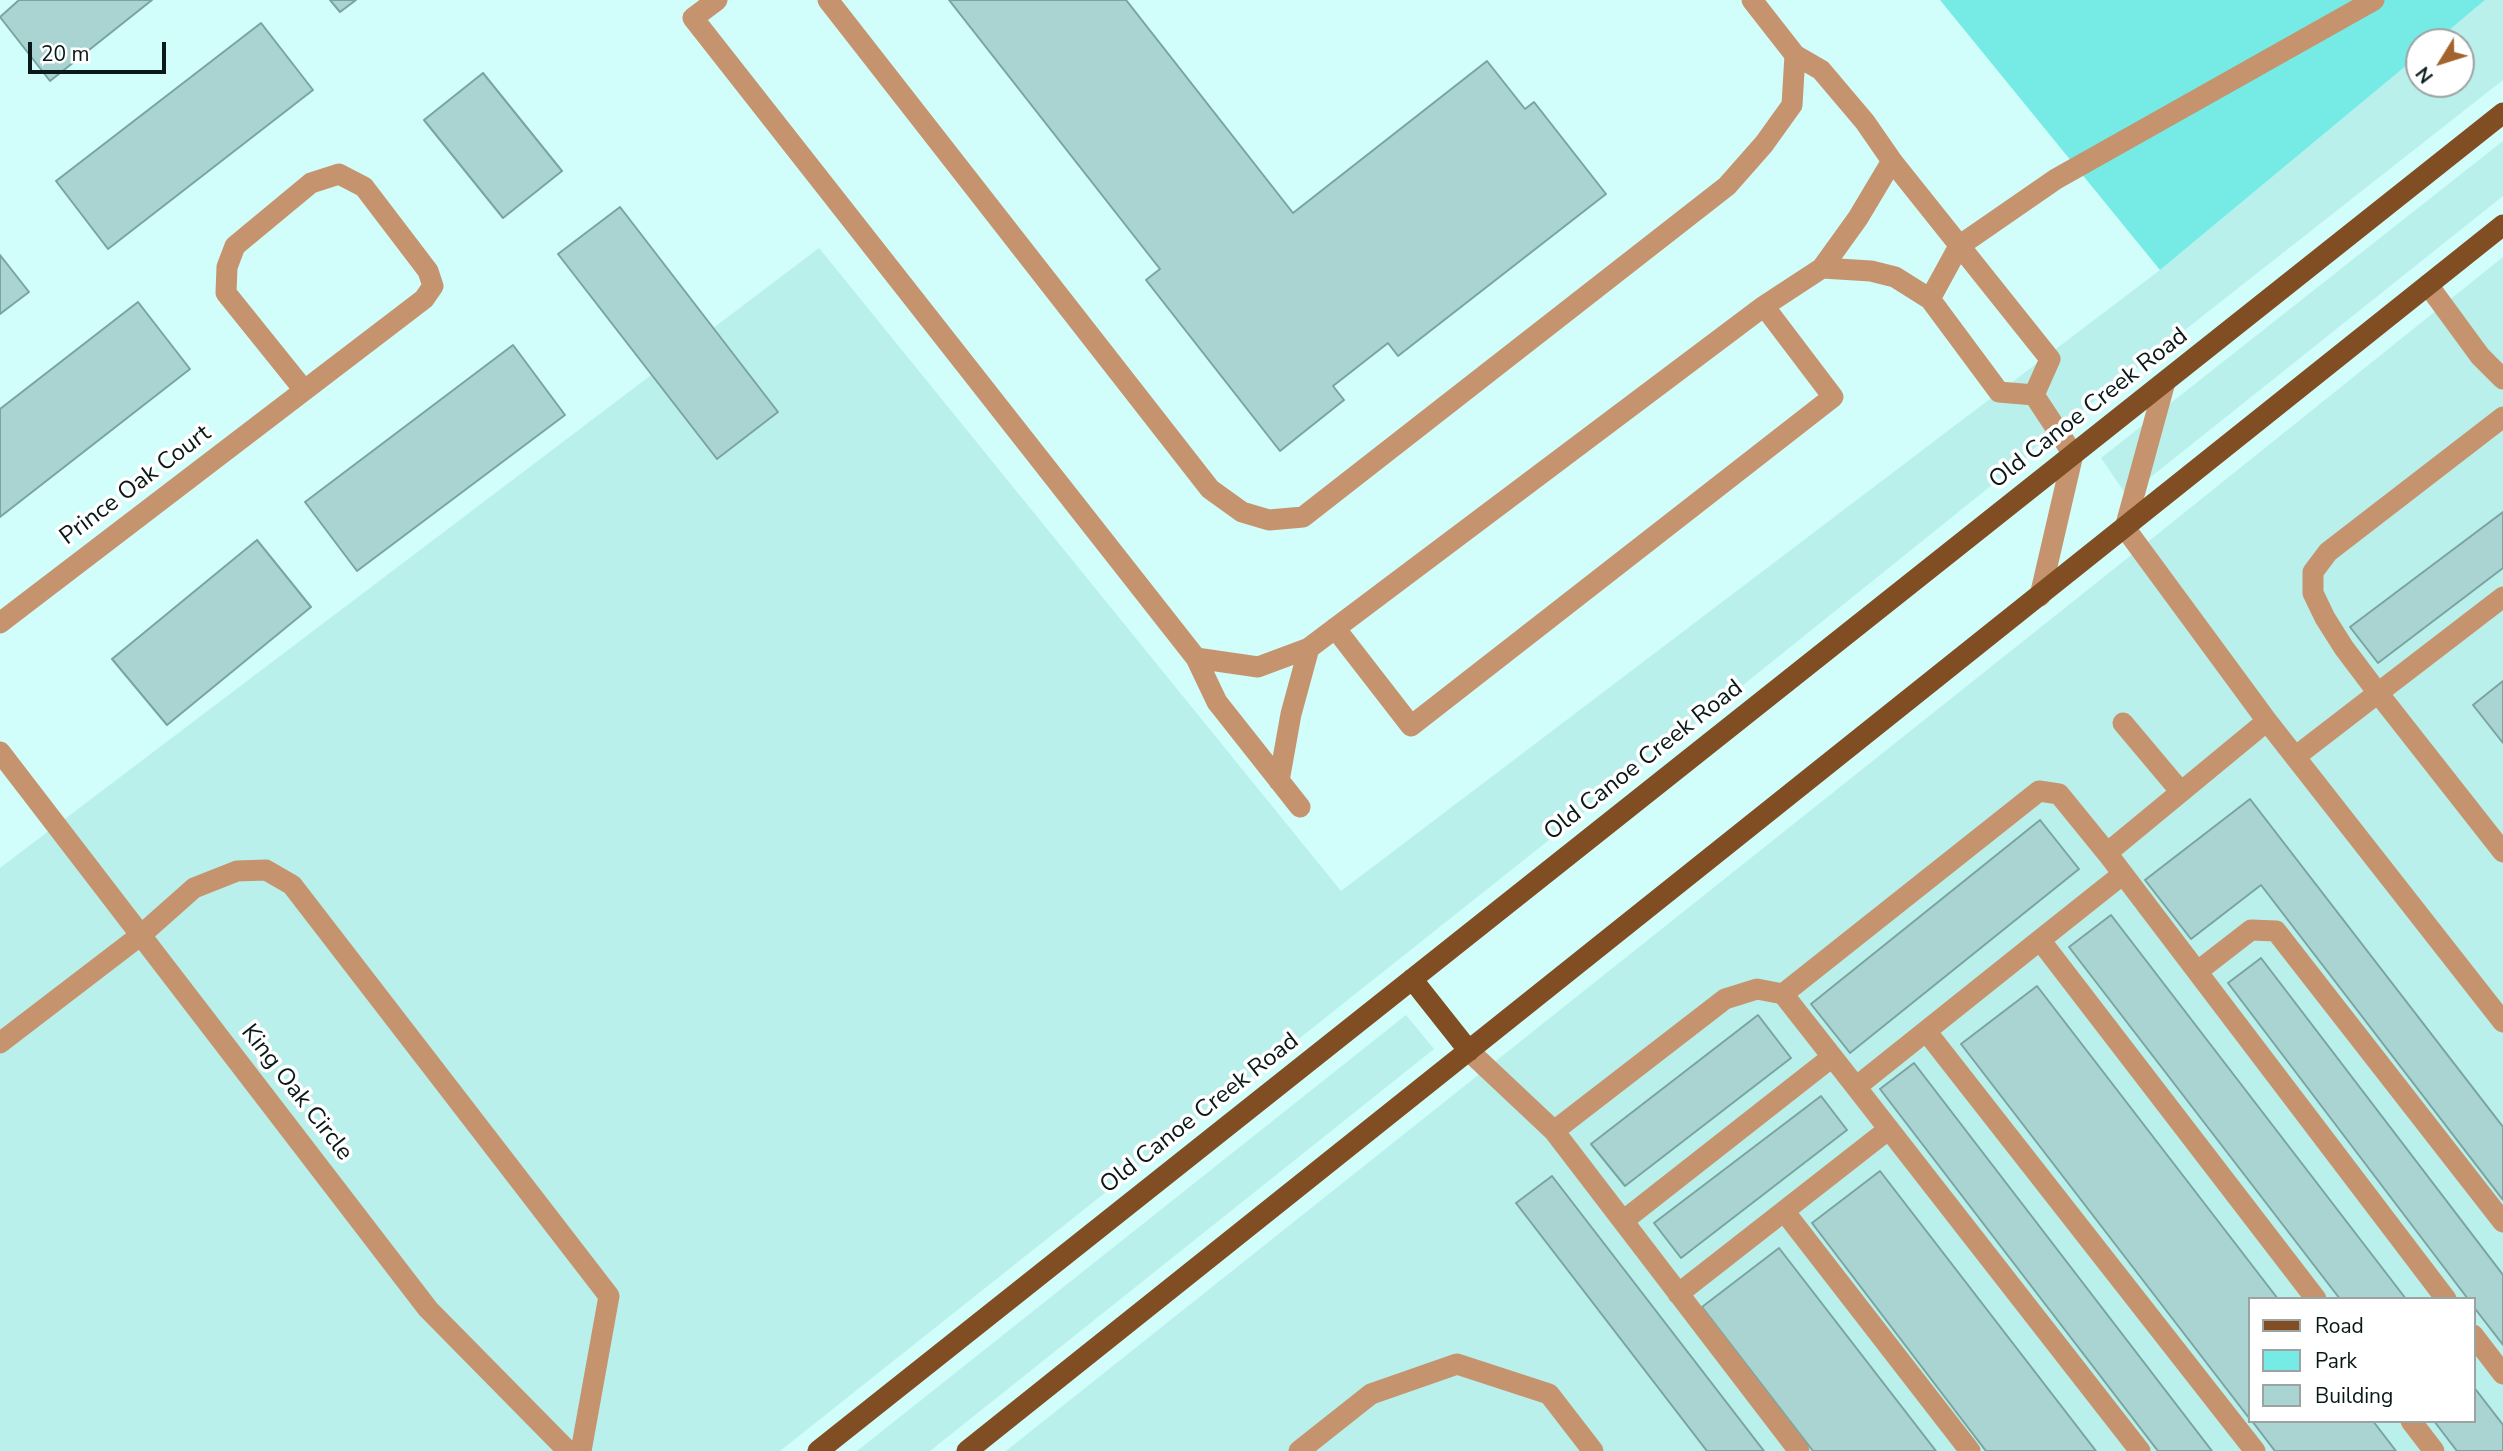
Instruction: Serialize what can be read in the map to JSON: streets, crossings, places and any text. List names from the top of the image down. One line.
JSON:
{"streets":{"main road":["Old Canoe Creek Road"],"street":["Prince Oak Court","King Oak Circle"]},"legend":["Road","Park","Building"],"scale_bar":"20 m","north":"bottom left"}
